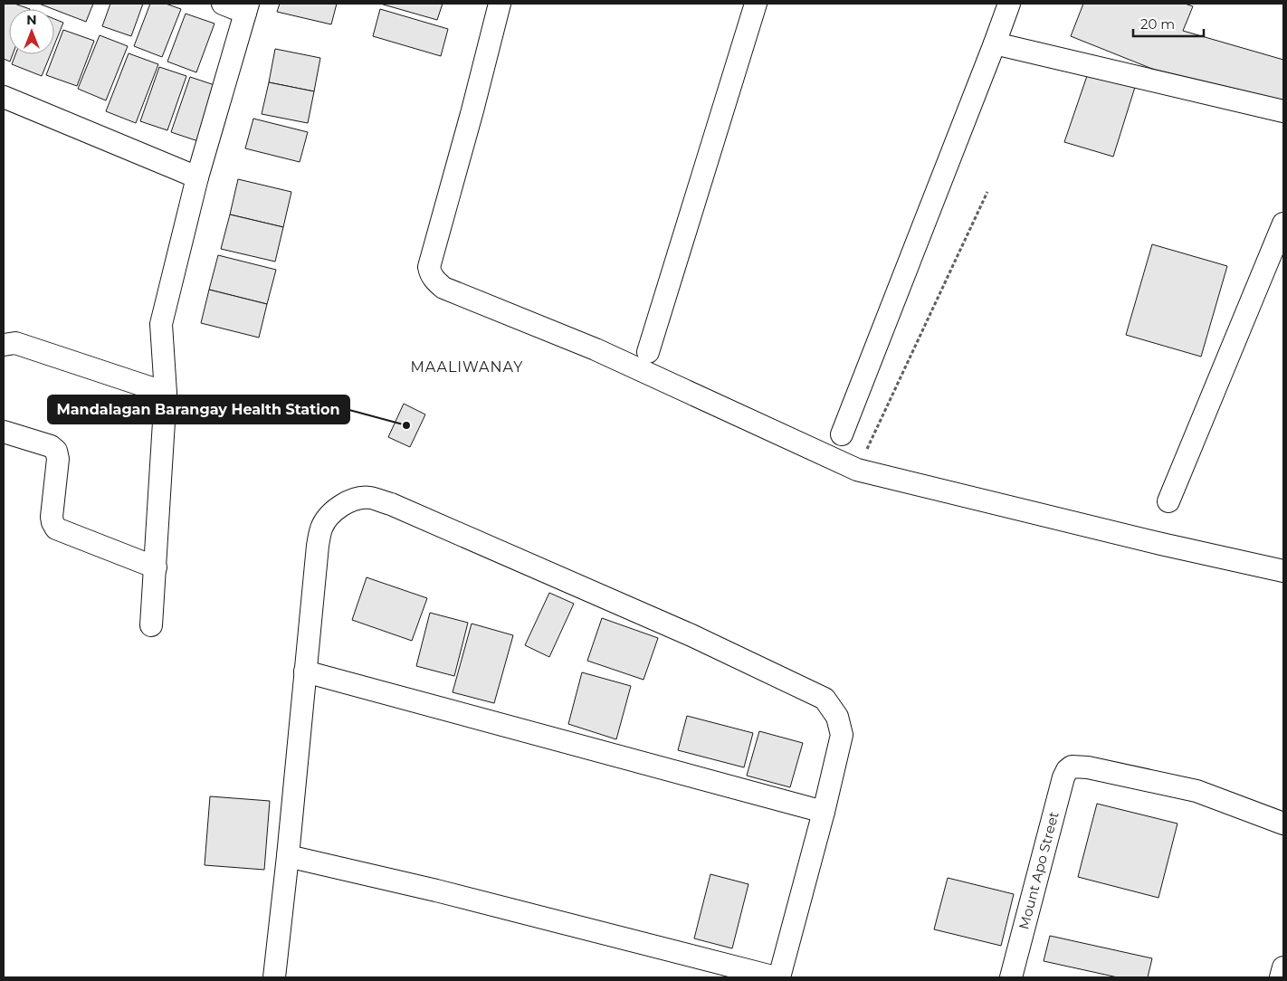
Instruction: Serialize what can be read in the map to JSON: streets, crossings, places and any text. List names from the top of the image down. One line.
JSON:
{"streets":{"street":["Mount Apo Street"]},"districts":["MAALIWANAY"],"places":["Mandalagan Barangay Health Station"],"scale_bar":"20 m","north":"top"}
